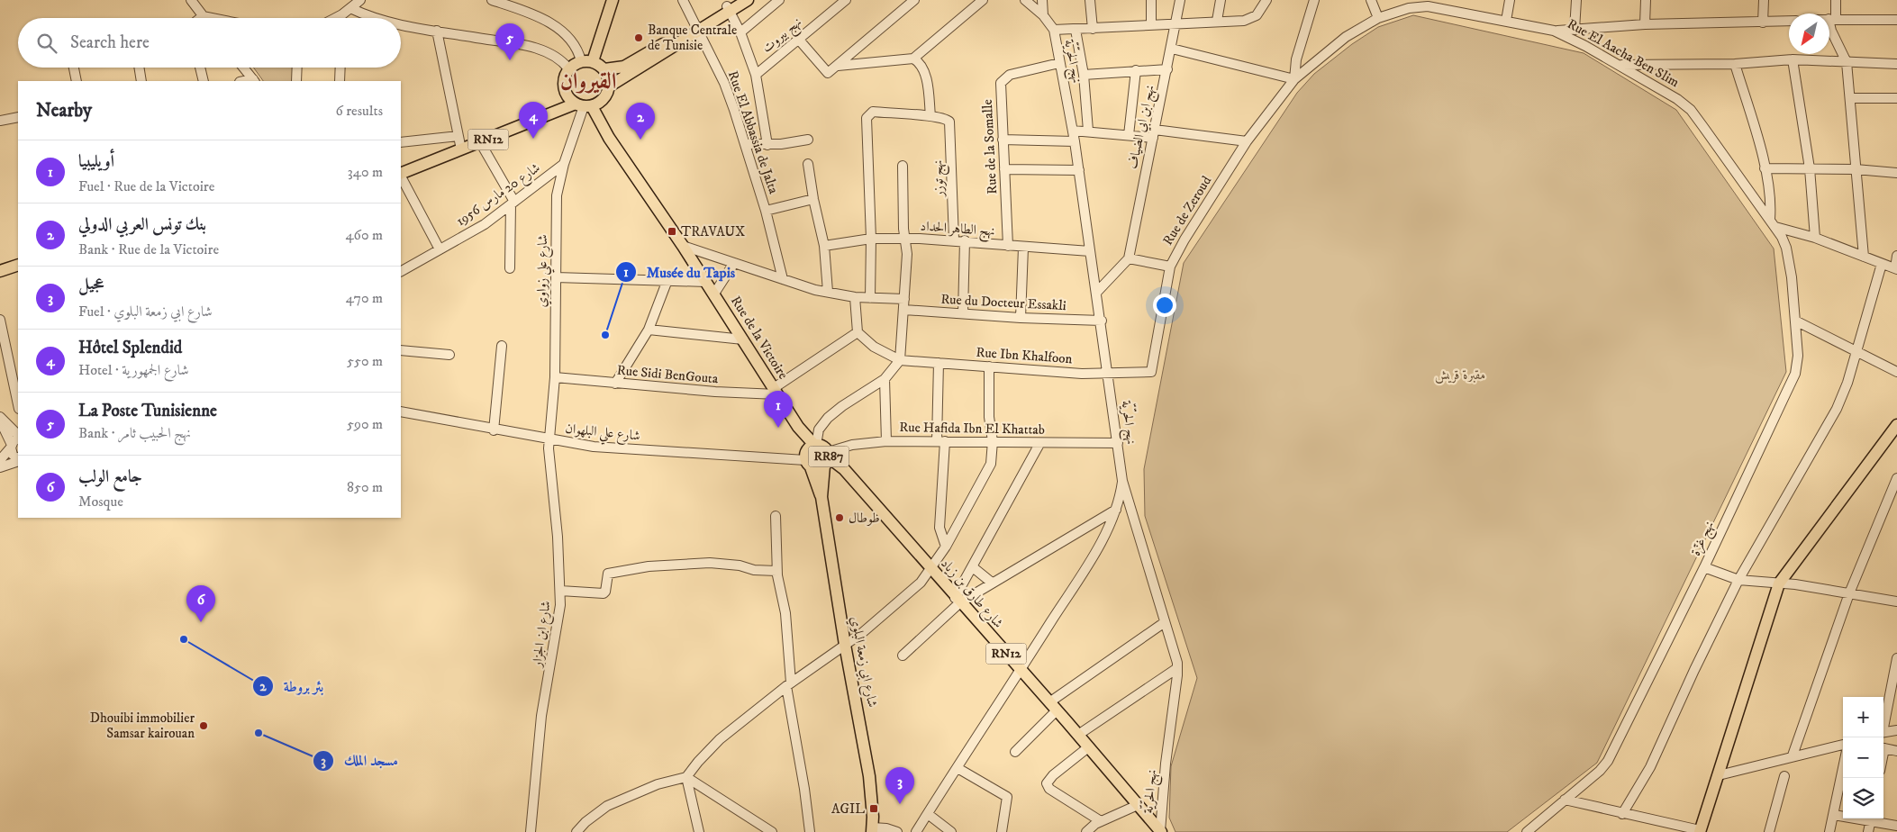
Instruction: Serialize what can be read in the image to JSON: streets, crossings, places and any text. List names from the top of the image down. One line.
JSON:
{"streets":{"main road":["RN12","Rue de la Victoire","RR87","شارع طارق بن زياد","شارع ابي زمعة البلوي"],"street":["نهج بيروت","Rue El Aacha Ben Slim","نهج الحرّيّة","نهج ابن ابي الضياف","Rue El Abbassia de Jalta","Rue de la Somalle","نهج توزر","شارع 20 مارس 1956","Rue de Zeroud","نهج الطاهر الحداد","شارع علي زواوي","Rue du Docteur Essakli","Rue Ibn Khalfoon","Rue Sidi BenGouta","Rue Hafida Ibn El Khattab","شارع علي البلهوان","نهج غزّة","شارع ابن الجزار"]},"crossings":[["Rue El Aacha Ben Slim","Rue de Zeroud"],["Rue El Aacha Ben Slim","نهج غزّة"],["نهج الحرّيّة","Rue de la Somalle"],["نهج الحرّيّة","نهج الطاهر الحداد"],["نهج الحرّيّة","Rue du Docteur Essakli"],["نهج الحرّيّة","Rue Ibn Khalfoon"],["نهج الحرّيّة","Rue Hafida Ibn El Khattab"],["نهج الحرّيّة","شارع طارق بن زياد"],["RN12","شارع علي زواوي"],["RN12","Rue de la Victoire"],["Rue de la Somalle","نهج الطاهر الحداد"],["نهج توزر","نهج الطاهر الحداد"],["شارع 20 مارس 1956","شارع علي زواوي"],["Rue de Zeroud","Rue Ibn Khalfoon"],["شارع علي زواوي","Rue de la Victoire"],["شارع علي زواوي","Rue Sidi BenGouta"],["شارع علي زواوي","شارع علي البلهوان"],["شارع علي زواوي","شارع ابن الجزار"],["Rue de la Victoire","Rue Sidi BenGouta"],["Rue de la Victoire","شارع علي البلهوان"],["Rue de la Victoire","RR87"],["Rue de la Victoire","شارع ابي زمعة البلوي"],["Rue Hafida Ibn El Khattab","RR87"],["Rue Hafida Ibn El Khattab","شارع طارق بن زياد"],["Rue Hafida Ibn El Khattab","شارع ابي زمعة البلوي"],["شارع علي البلهوان","RR87"],["شارع علي البلهوان","شارع ابن الجزار"],["شارع علي البلهوان","شارع ابي زمعة البلوي"],["RR87","شارع طارق بن زياد"],["RR87","شارع ابي زمعة البلوي"],["شارع طارق بن زياد","شارع ابي زمعة البلوي"]],"districts":["القيروان"],"parks":["مقبرة قريش"],"places":{"other":["Banque Centrale de Tunisie","Musée du Tapis","طوطال","بئر بروطة","Dhouibi immobilier Samsar kairouan","مسجد الملك"],"transit":["TRAVAUX","AGIL"]},"north":"bottom left","page":{"search":"Search here","pins":["5","4","2","1","6","3"],"heading":["Nearby","6 results"],"list":[{"mark":"1","name":"أويليبيا","note":"Fuel · Rue de la Victoire","value":"340 m"},{"mark":"2","name":"بنك تونس العربي الدولي","note":"Bank · Rue de la Victoire","value":"460 m"},{"mark":"3","name":"عجيل","note":"Fuel · شارع ابي زمعة البلوي","value":"470 m"},{"mark":"4","name":"Hôtel Splendid","note":"Hotel · شارع الجمهورية","value":"550 m"},{"mark":"5","name":"La Poste Tunisienne","note":"Bank · نهج الحبيب ثامر","value":"590 m"},{"mark":"6","name":"جامع الولب","note":"Mosque","value":"850 m"}],"map_buttons":["+","−"]}}
